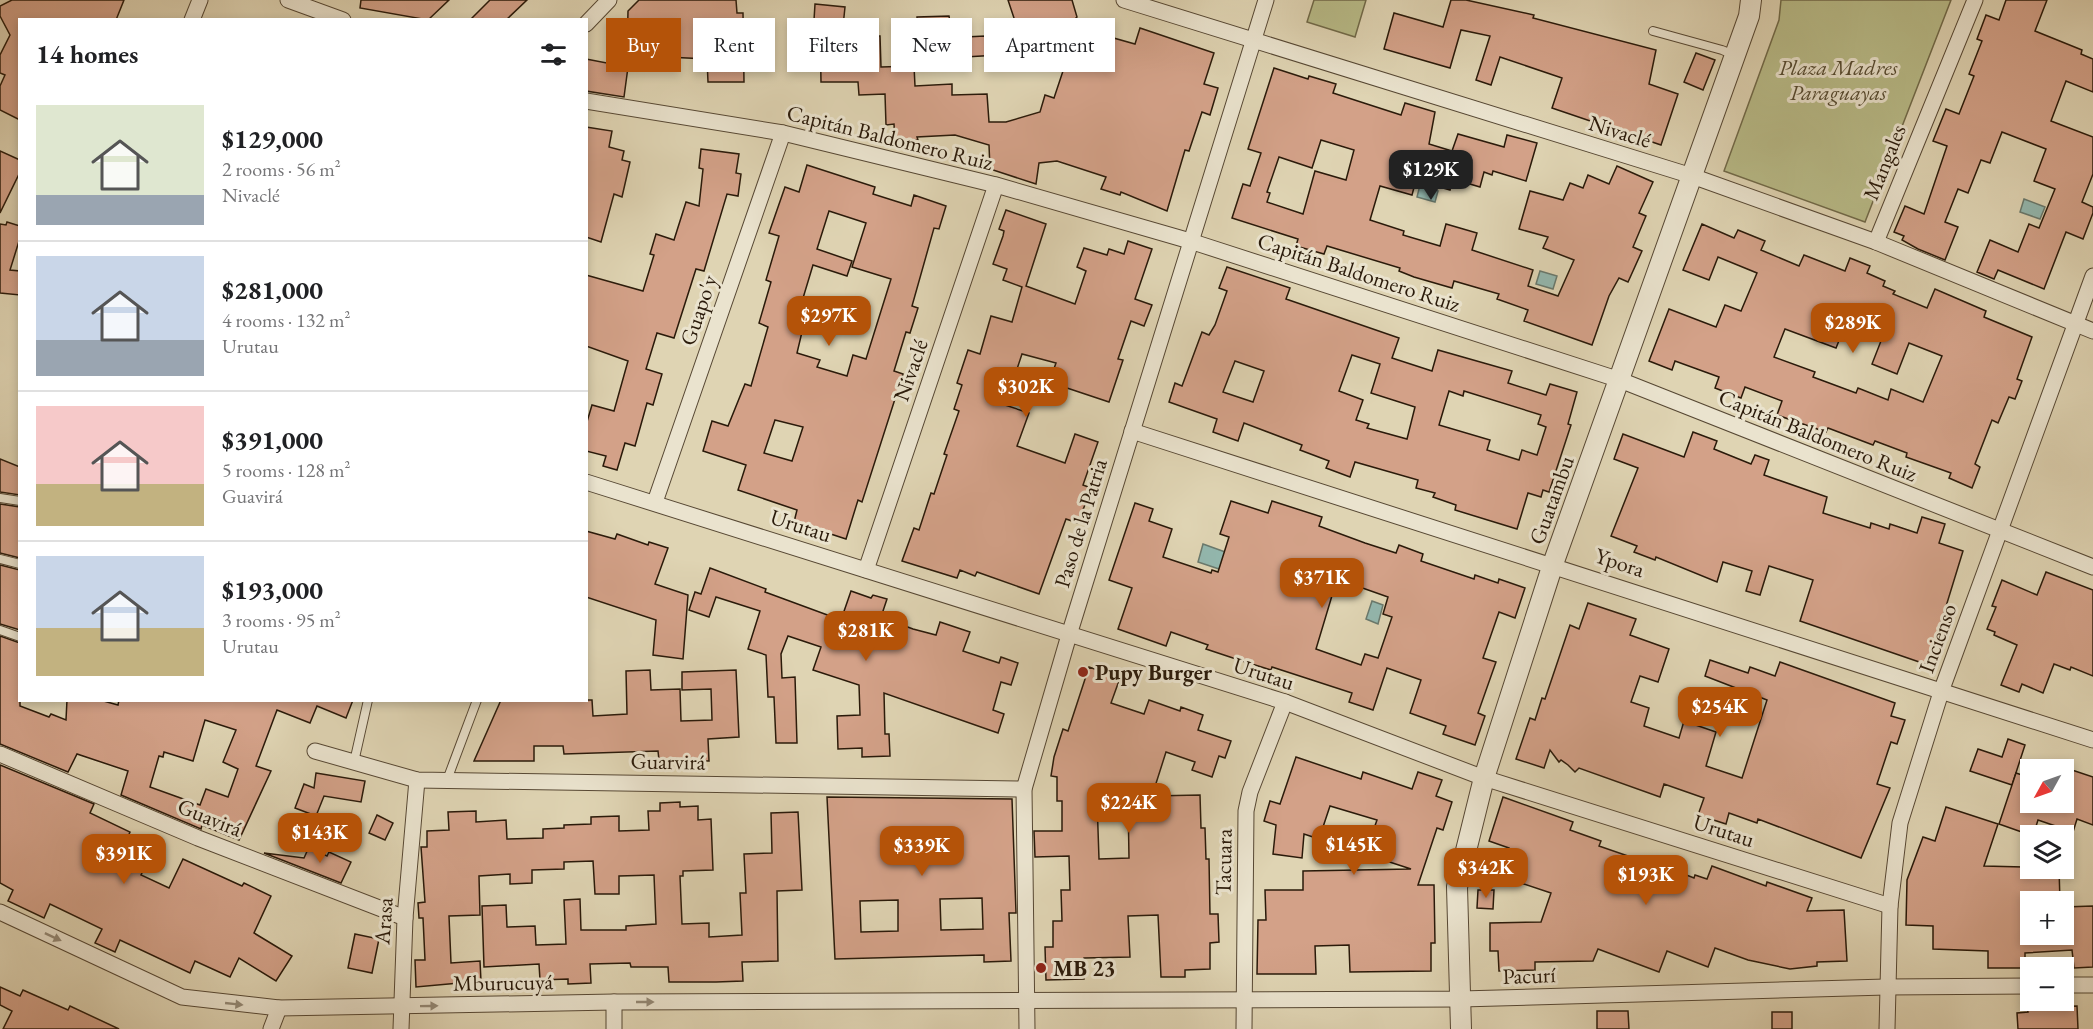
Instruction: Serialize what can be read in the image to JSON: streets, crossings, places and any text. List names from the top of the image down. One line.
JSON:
{"streets":{"street":["Nivaclé","Capitán Baldomero Ruiz","Mangales","Guapo'y","Guatambu","Paso de la Patria","Urutau","Ypora","Incienso","Guarvirá","Guavirá","Tacuara","Arasa","Pacurí","Mburucuyá"]},"crossings":[["Nivaclé","Capitán Baldomero Ruiz"],["Nivaclé","Mangales"],["Nivaclé","Guatambu"],["Nivaclé","Paso de la Patria"],["Nivaclé","Urutau"],["Nivaclé","Incienso"],["Capitán Baldomero Ruiz","Guapo'y"],["Capitán Baldomero Ruiz","Guatambu"],["Capitán Baldomero Ruiz","Paso de la Patria"],["Capitán Baldomero Ruiz","Incienso"],["Guapo'y","Urutau"],["Guatambu","Urutau"],["Guatambu","Ypora"],["Guatambu","Pacurí"],["Paso de la Patria","Urutau"],["Paso de la Patria","Ypora"],["Paso de la Patria","Guarvirá"],["Paso de la Patria","Pacurí"],["Paso de la Patria","Mburucuyá"],["Urutau","Incienso"],["Urutau","Tacuara"],["Ypora","Incienso"],["Incienso","Pacurí"],["Guarvirá","Arasa"],["Guavirá","Arasa"],["Tacuara","Pacurí"],["Arasa","Mburucuyá"],["Pacurí","Mburucuyá"]],"one_way":["Mburucuyá"],"parks":["Plaza Madres Paraguayas"],"places":["Pupy Burger","MB 23"],"north":"bottom left","page":{"chip":["Buy","Rent","Filters","New","Apartment"],"heading":"14 homes","list":[{"name":"$129,000","note":"2 rooms · 56 m² · Nivaclé"},{"name":"$281,000","note":"4 rooms · 132 m² · Urutau"},{"name":"$391,000","note":"5 rooms · 128 m² · Guavirá"},{"name":"$193,000","note":"3 rooms · 95 m² · Urutau"}],"price":["$129K","$297K","$289K","$302K","$371K","$281K","$254K","$224K","$143K","$145K","$339K","$391K","$342K","$193K"],"map_buttons":["+","−"]}}
